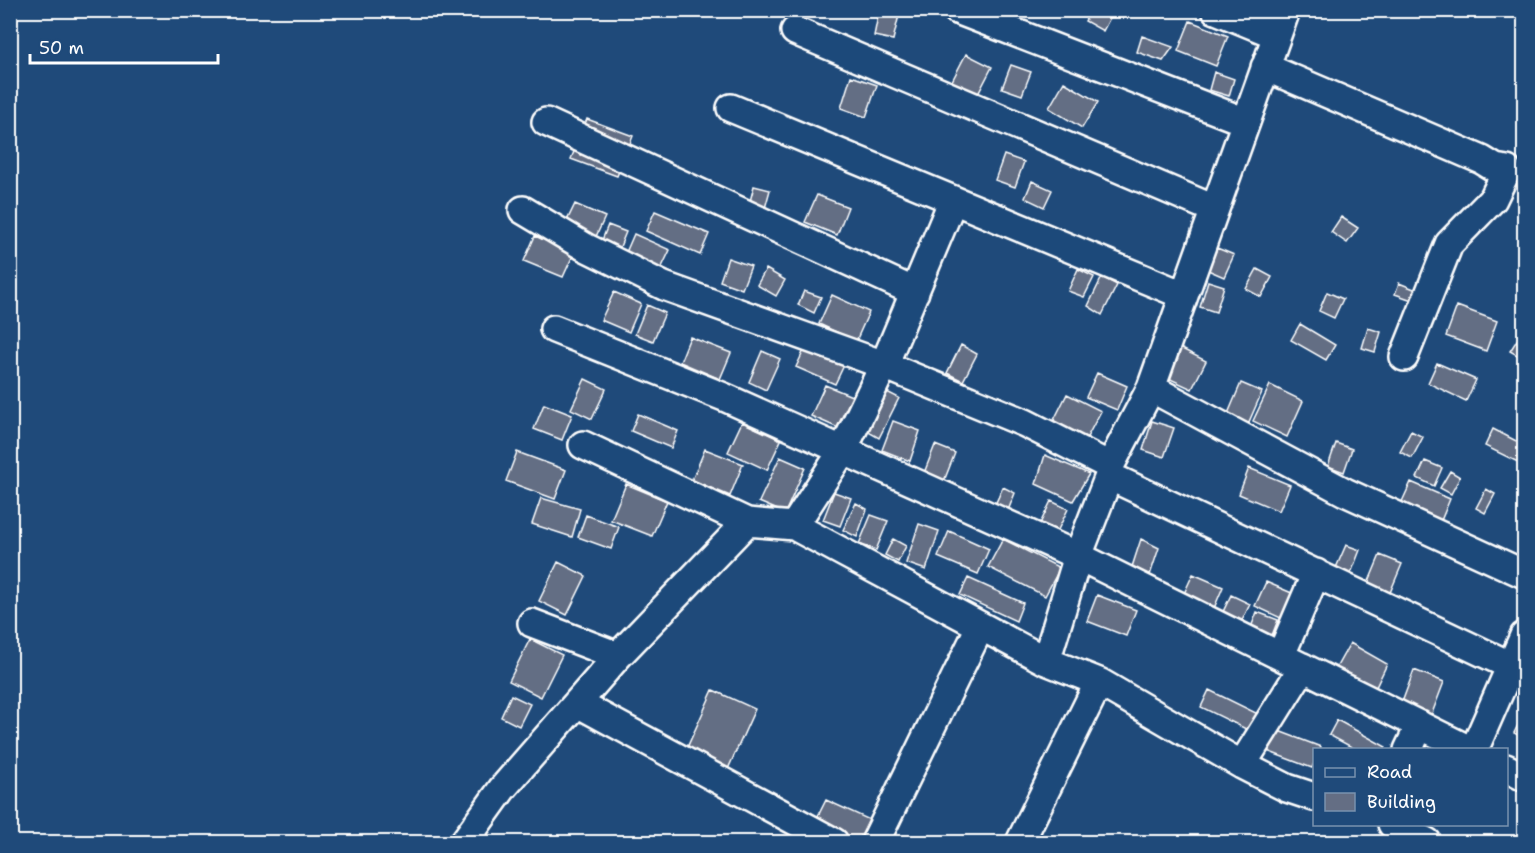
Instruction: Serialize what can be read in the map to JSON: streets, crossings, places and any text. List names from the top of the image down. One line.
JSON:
{"legend":["Road","Building"],"scale_bar":"50 m"}
